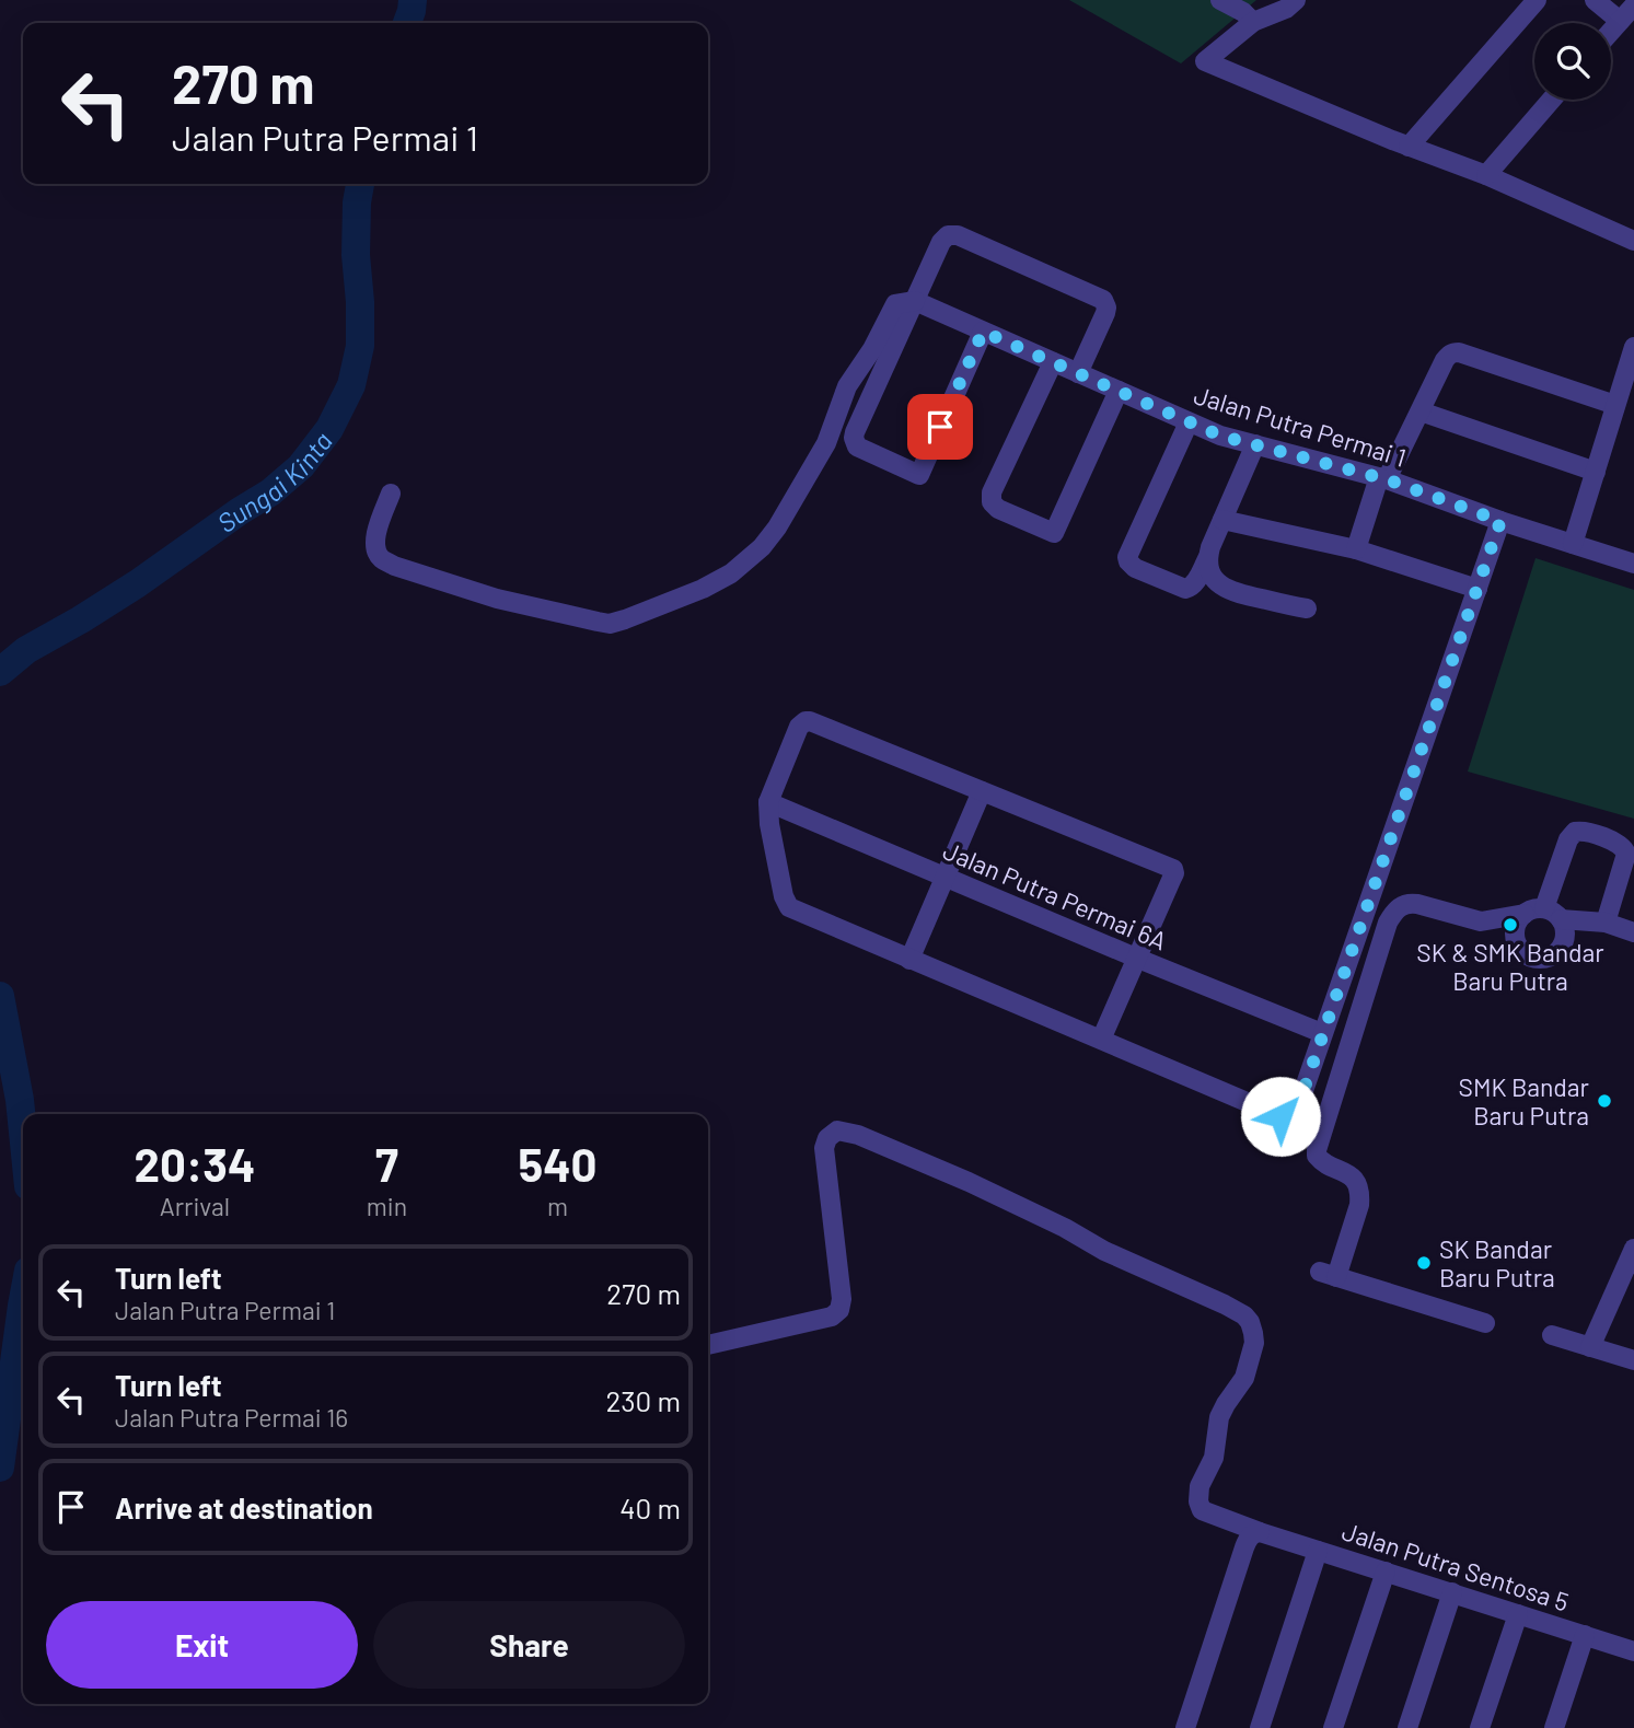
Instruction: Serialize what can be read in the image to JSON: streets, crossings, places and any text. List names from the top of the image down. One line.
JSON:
{"streets":{"street":["Jalan Putra Permai 1","Jalan Putra Permai 6A","Jalan Putra Sentosa 5"]},"water":["Sungai Kinta"],"places":["SK & SMK Bandar Baru Putra","SMK Bandar Baru Putra","SK Bandar Baru Putra"],"page":{"turn":["270 m","Jalan Putra Permai 1"],"eta":["20:34","Arrival","7","min","540","m"],"list":[{"name":"Turn left","note":"Jalan Putra Permai 1","value":"270 m"},{"name":"Turn left","note":"Jalan Putra Permai 16","value":"230 m"},{"name":"Arrive at destination","value":"40 m"}],"buttons":["Exit","Share"]}}
